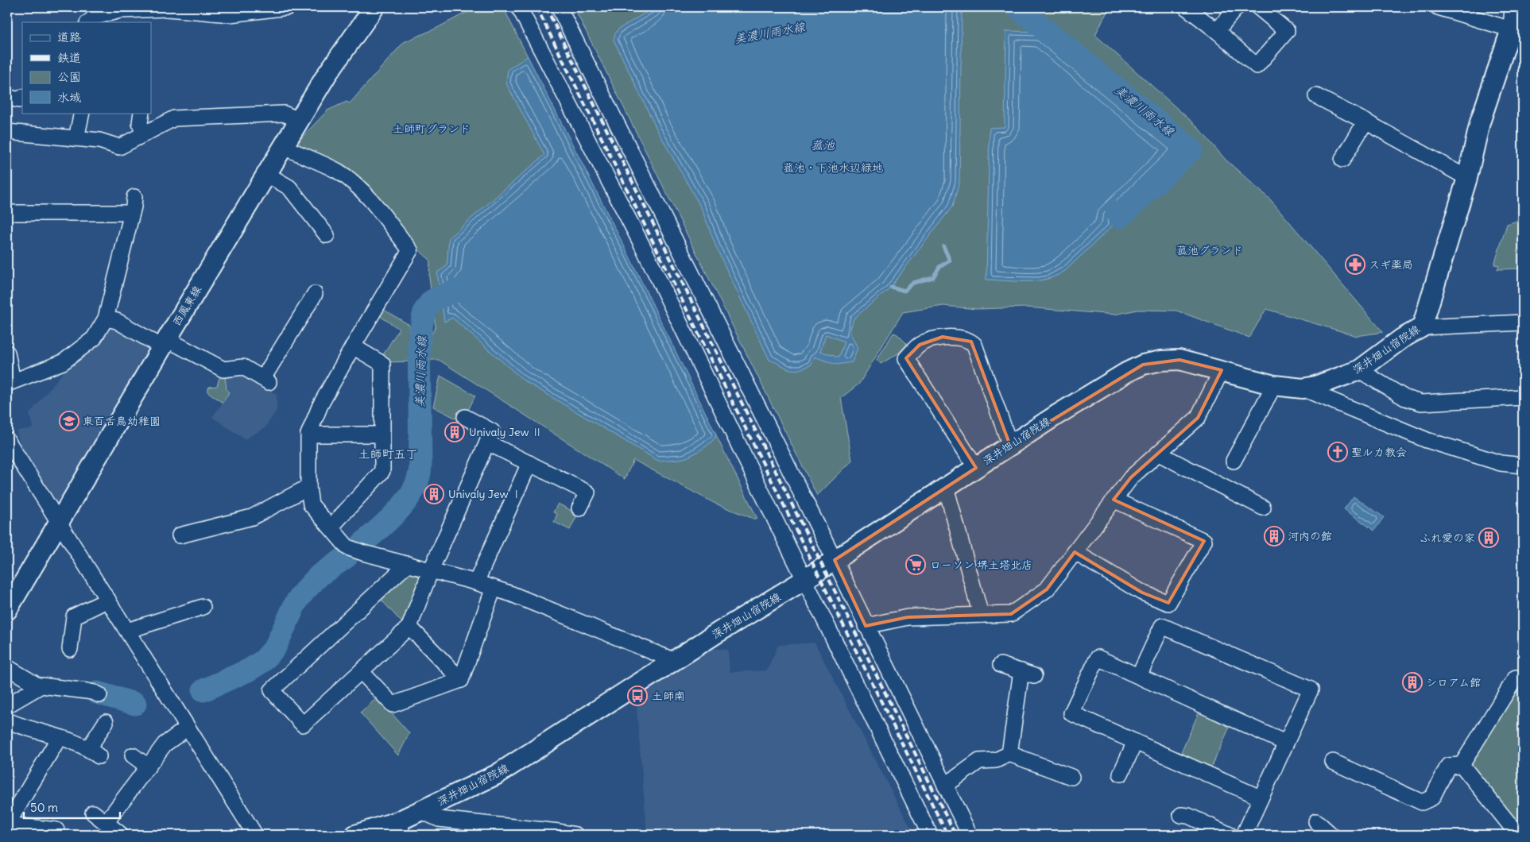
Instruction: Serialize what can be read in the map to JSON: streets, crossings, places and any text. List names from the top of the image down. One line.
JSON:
{"streets":{"main road":["西鳳東線","深井畑山宿院線"]},"districts":["土師町五丁"],"water":["美濃川雨水線","菰池"],"parks":["土師町グランド","菰池・下池水辺緑地","菰池グランド"],"places":{"pharmacy":["スギ薬局"],"school or university":["東百舌鳥幼稚園"],"building":["Univaly Jew Ⅱ","Univaly Jew Ⅰ","河内の館","ふれ愛の家","シロアム館"],"church":["聖ルカ教会"],"supermarket":["ローソン 堺土塔北店"],"bus stop":["土師南"]},"legend":["道路","鉄道","公園","水域"],"scale_bar":"50 m"}
